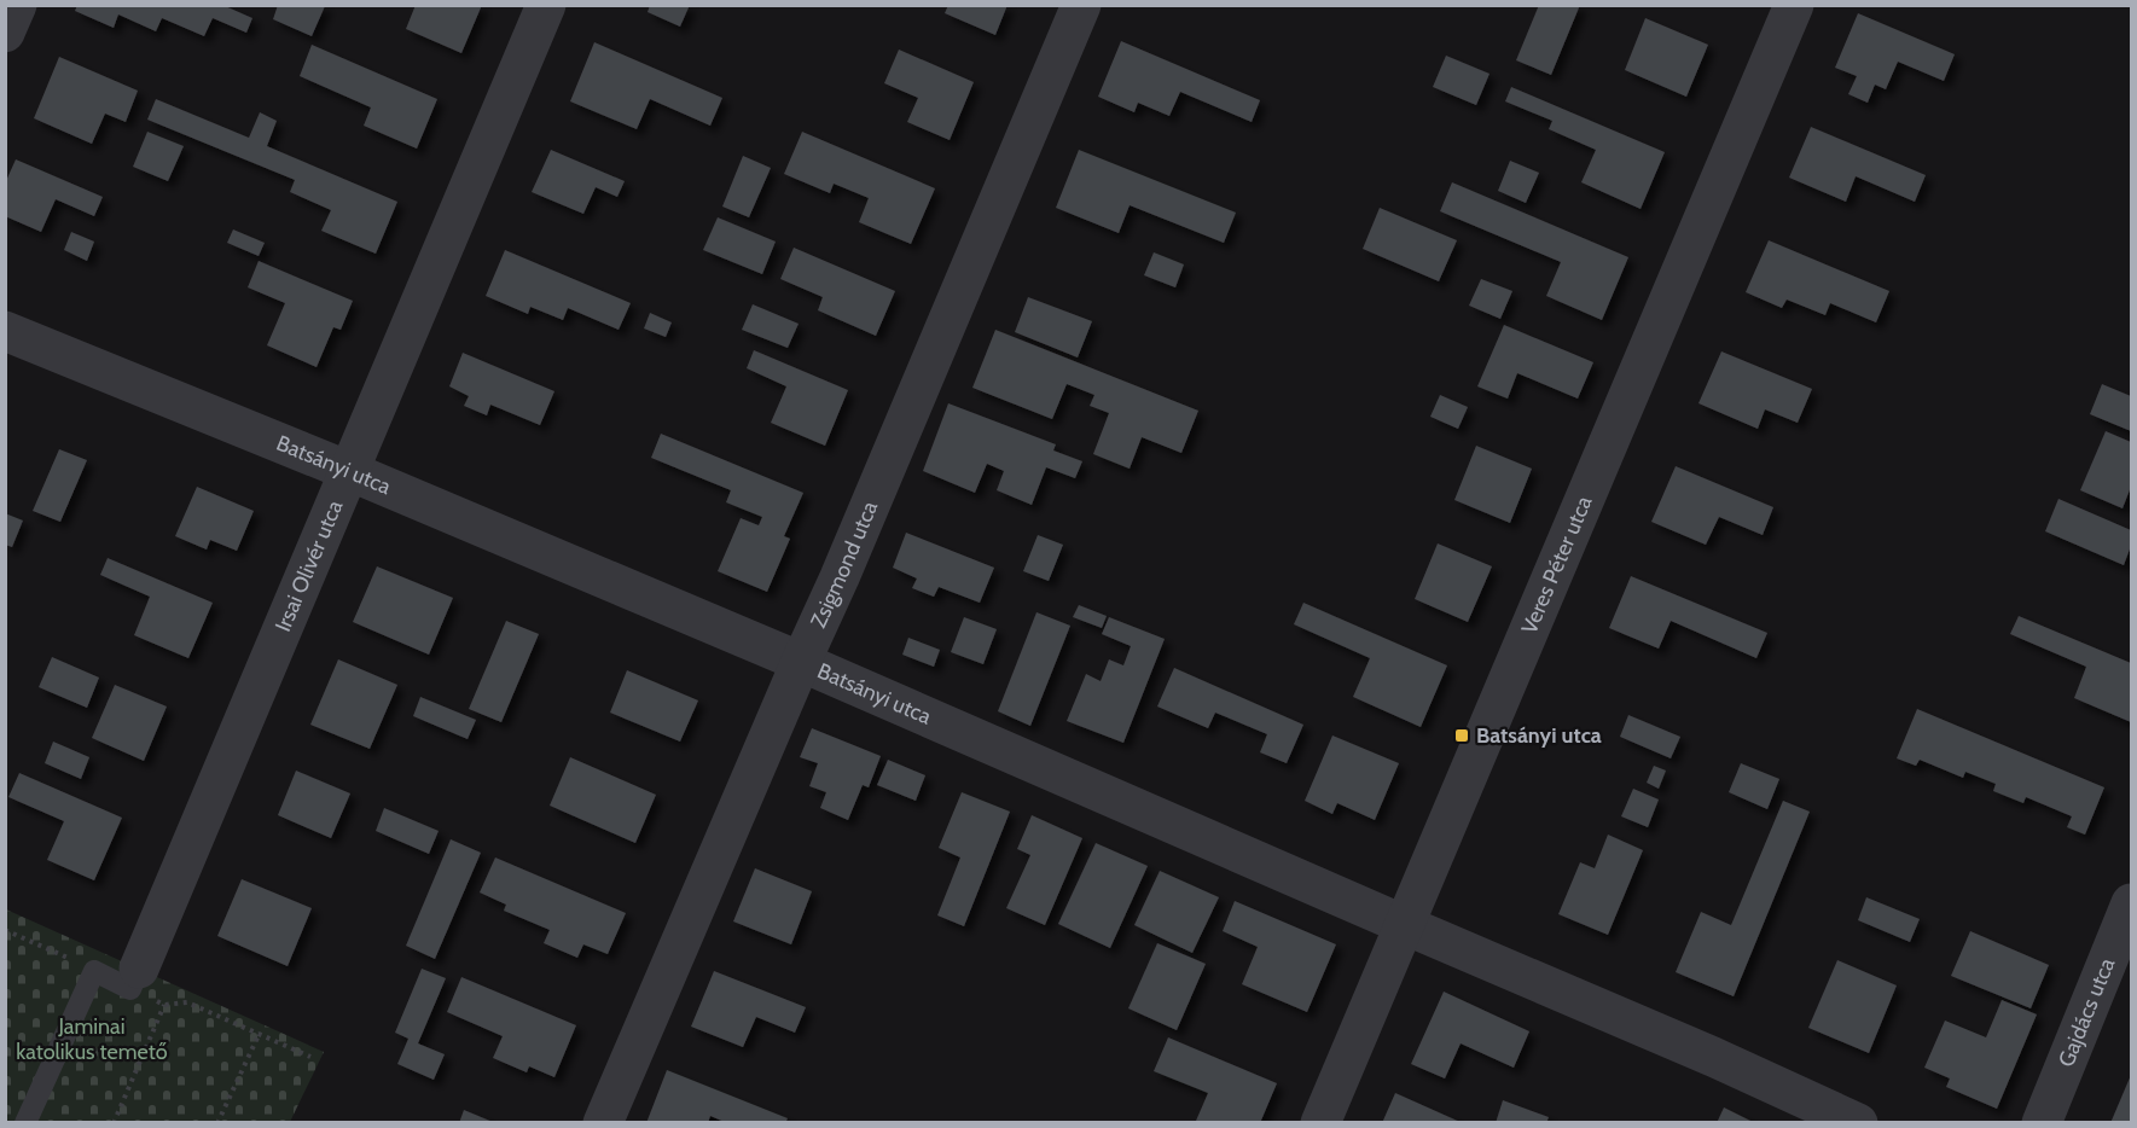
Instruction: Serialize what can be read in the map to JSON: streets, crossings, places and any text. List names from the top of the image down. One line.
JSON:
{"streets":{"street":["Batsányi utca","Veres Péter utca","Zsigmond utca","Irsai Olivér utca","Gajdács utca"]},"crossings":[["Batsányi utca","Veres Péter utca"],["Batsányi utca","Zsigmond utca"],["Batsányi utca","Irsai Olivér utca"]],"parks":["Jaminai katolikus temető"],"places":{"transit":["Batsányi utca"]}}
